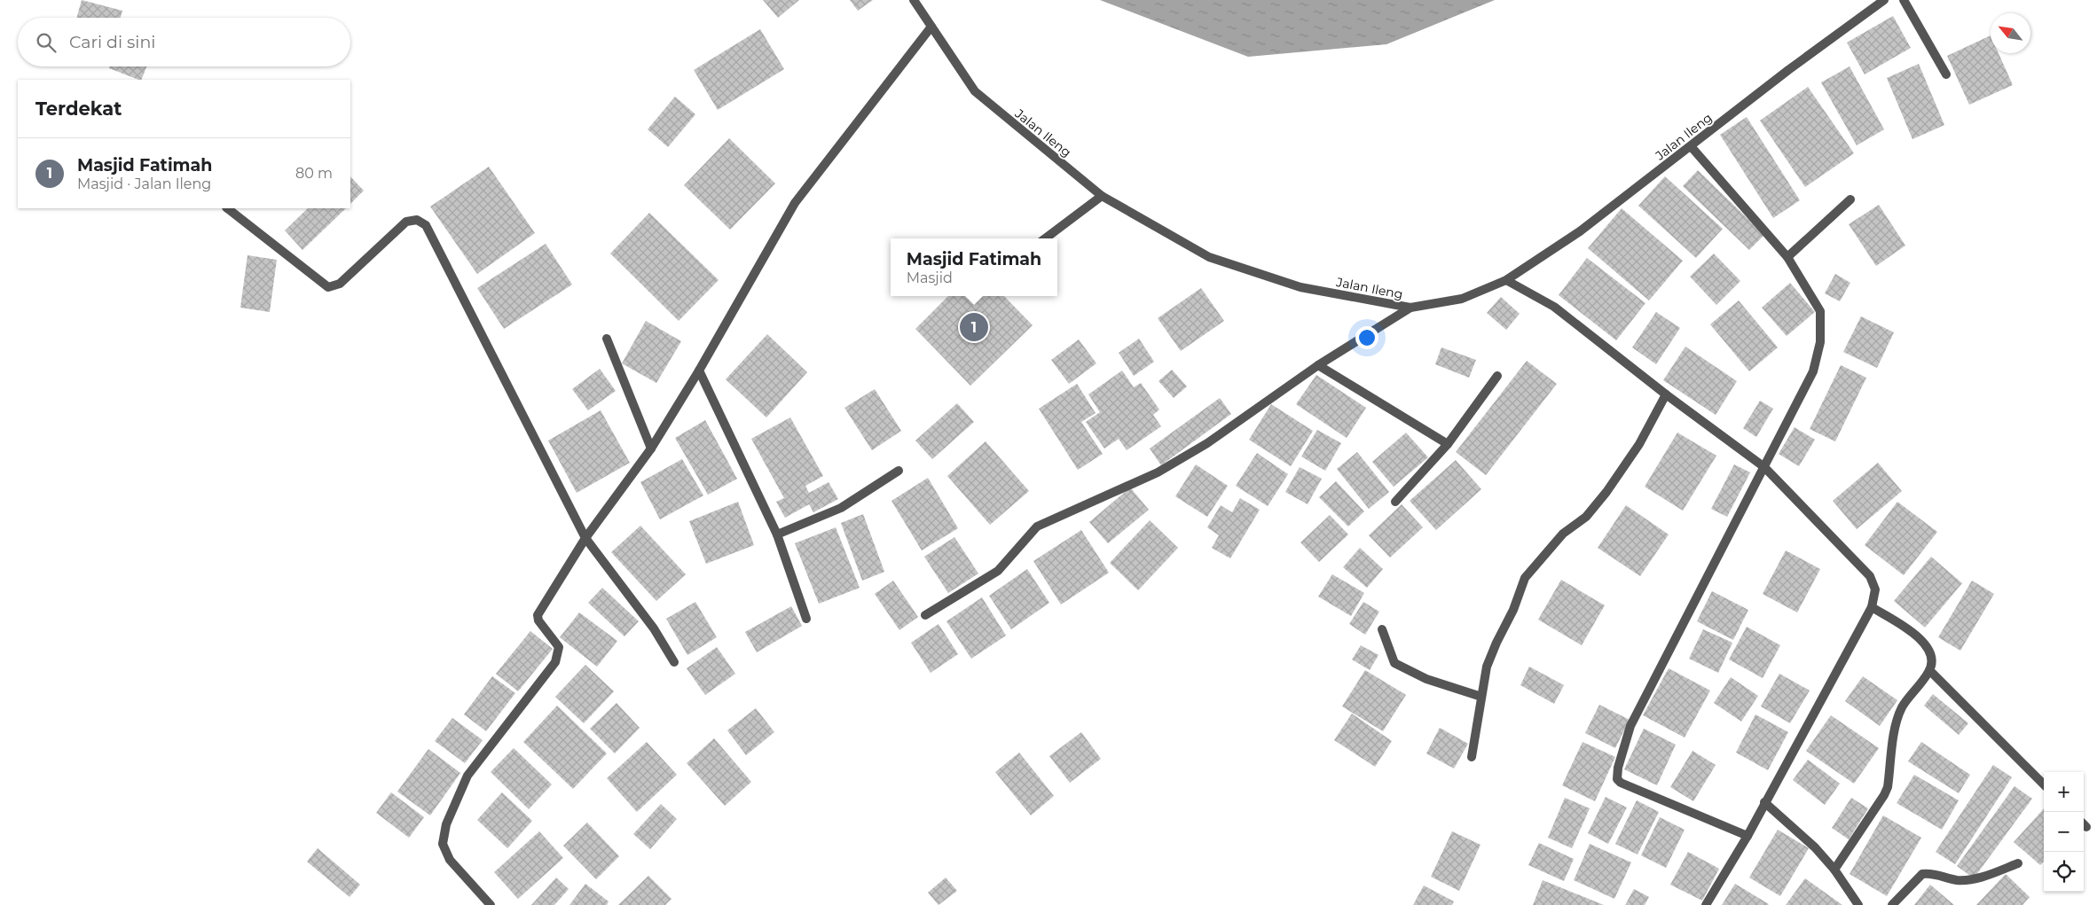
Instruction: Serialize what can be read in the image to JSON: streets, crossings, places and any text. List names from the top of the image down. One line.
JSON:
{"streets":{"street":["Jalan Ileng"]},"north":"top left","page":{"search":"Cari di sini","heading":"Terdekat","list":[{"mark":"1","name":"Masjid Fatimah","note":"Masjid · Jalan Ileng","value":"80 m"}],"popup":["Masjid Fatimah","Masjid"],"pins":"1","map_buttons":["+","−"]}}
